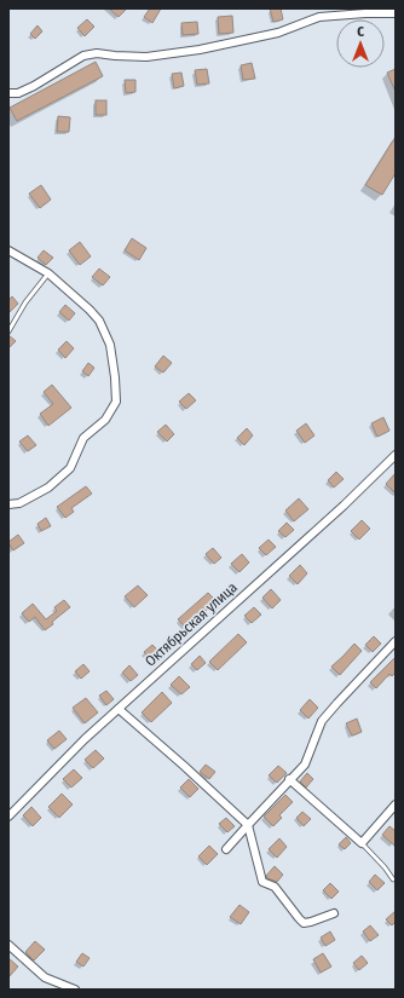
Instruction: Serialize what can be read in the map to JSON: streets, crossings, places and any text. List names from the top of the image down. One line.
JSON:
{"streets":{"street":["Октябрьская улица"]},"north":"top"}
